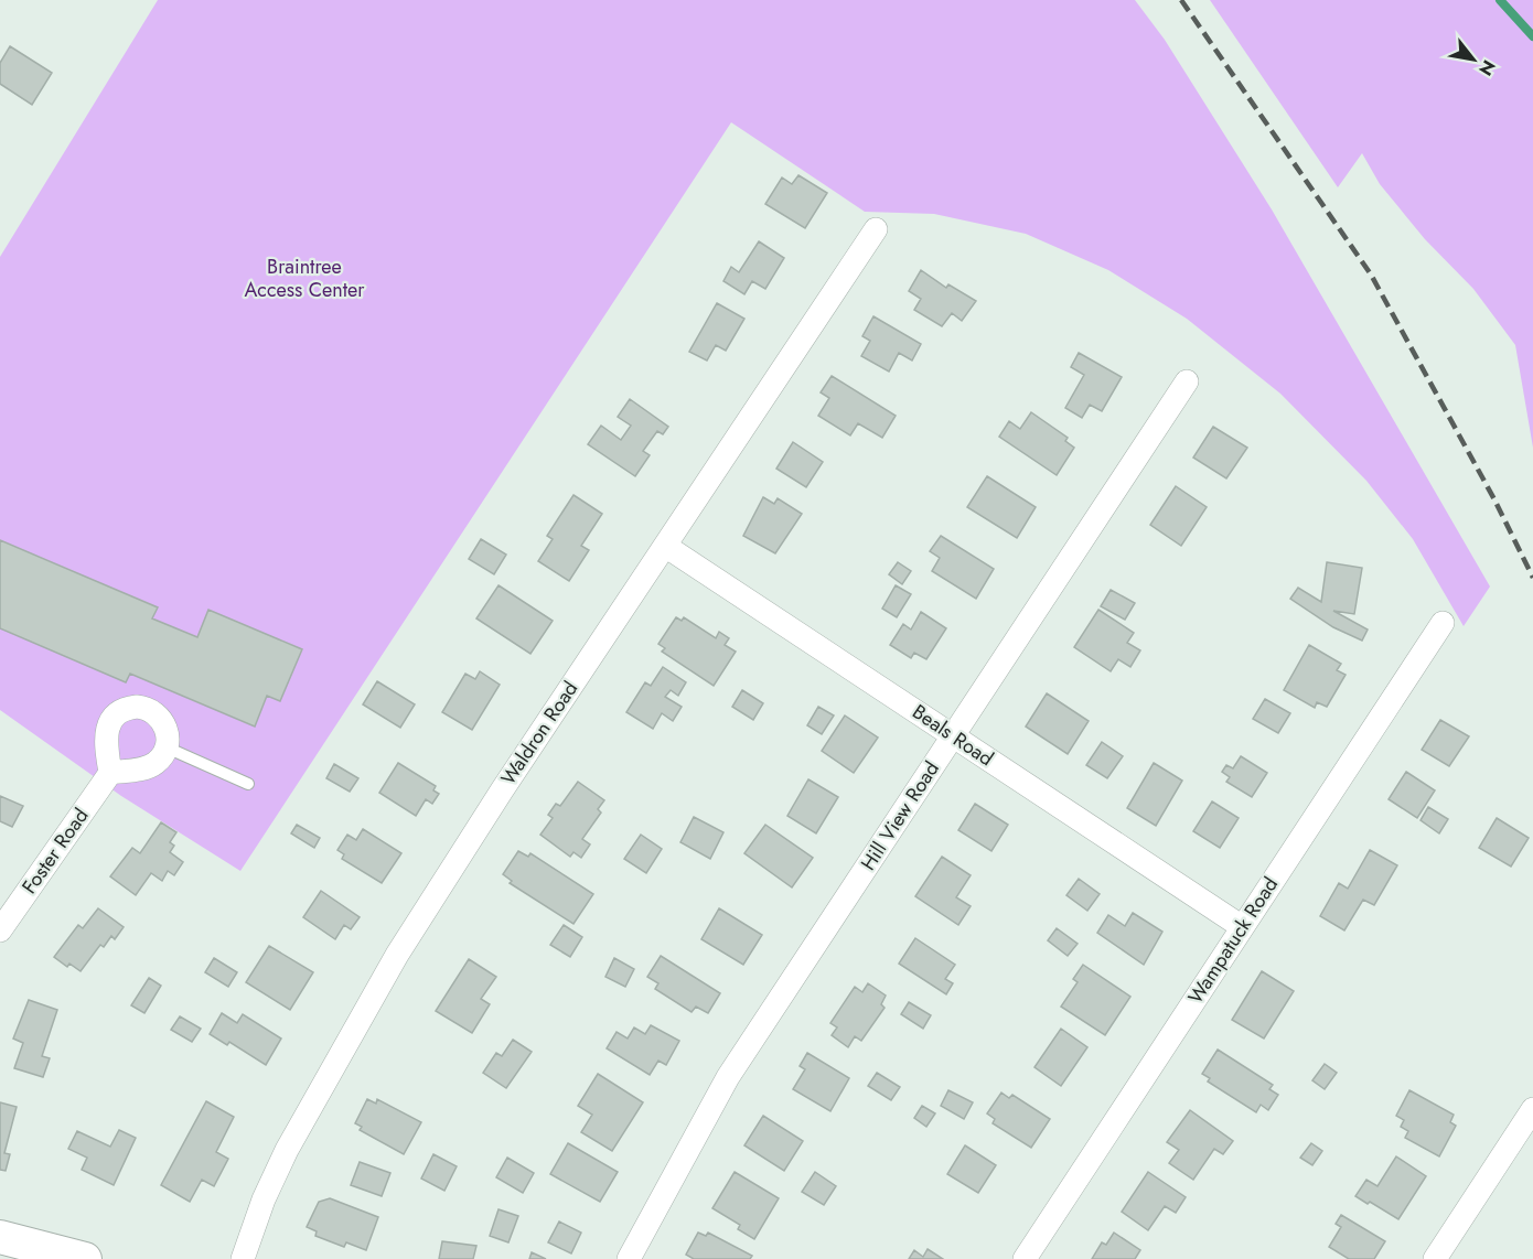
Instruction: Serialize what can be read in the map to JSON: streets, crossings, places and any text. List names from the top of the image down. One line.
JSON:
{"streets":{"street":["Waldron Road","Beals Road","Hill View Road","Foster Road","Wampatuck Road"]},"crossings":[["Waldron Road","Beals Road"],["Beals Road","Hill View Road"],["Beals Road","Wampatuck Road"]],"parks":["Braintree Access Center"],"north":"bottom right"}
